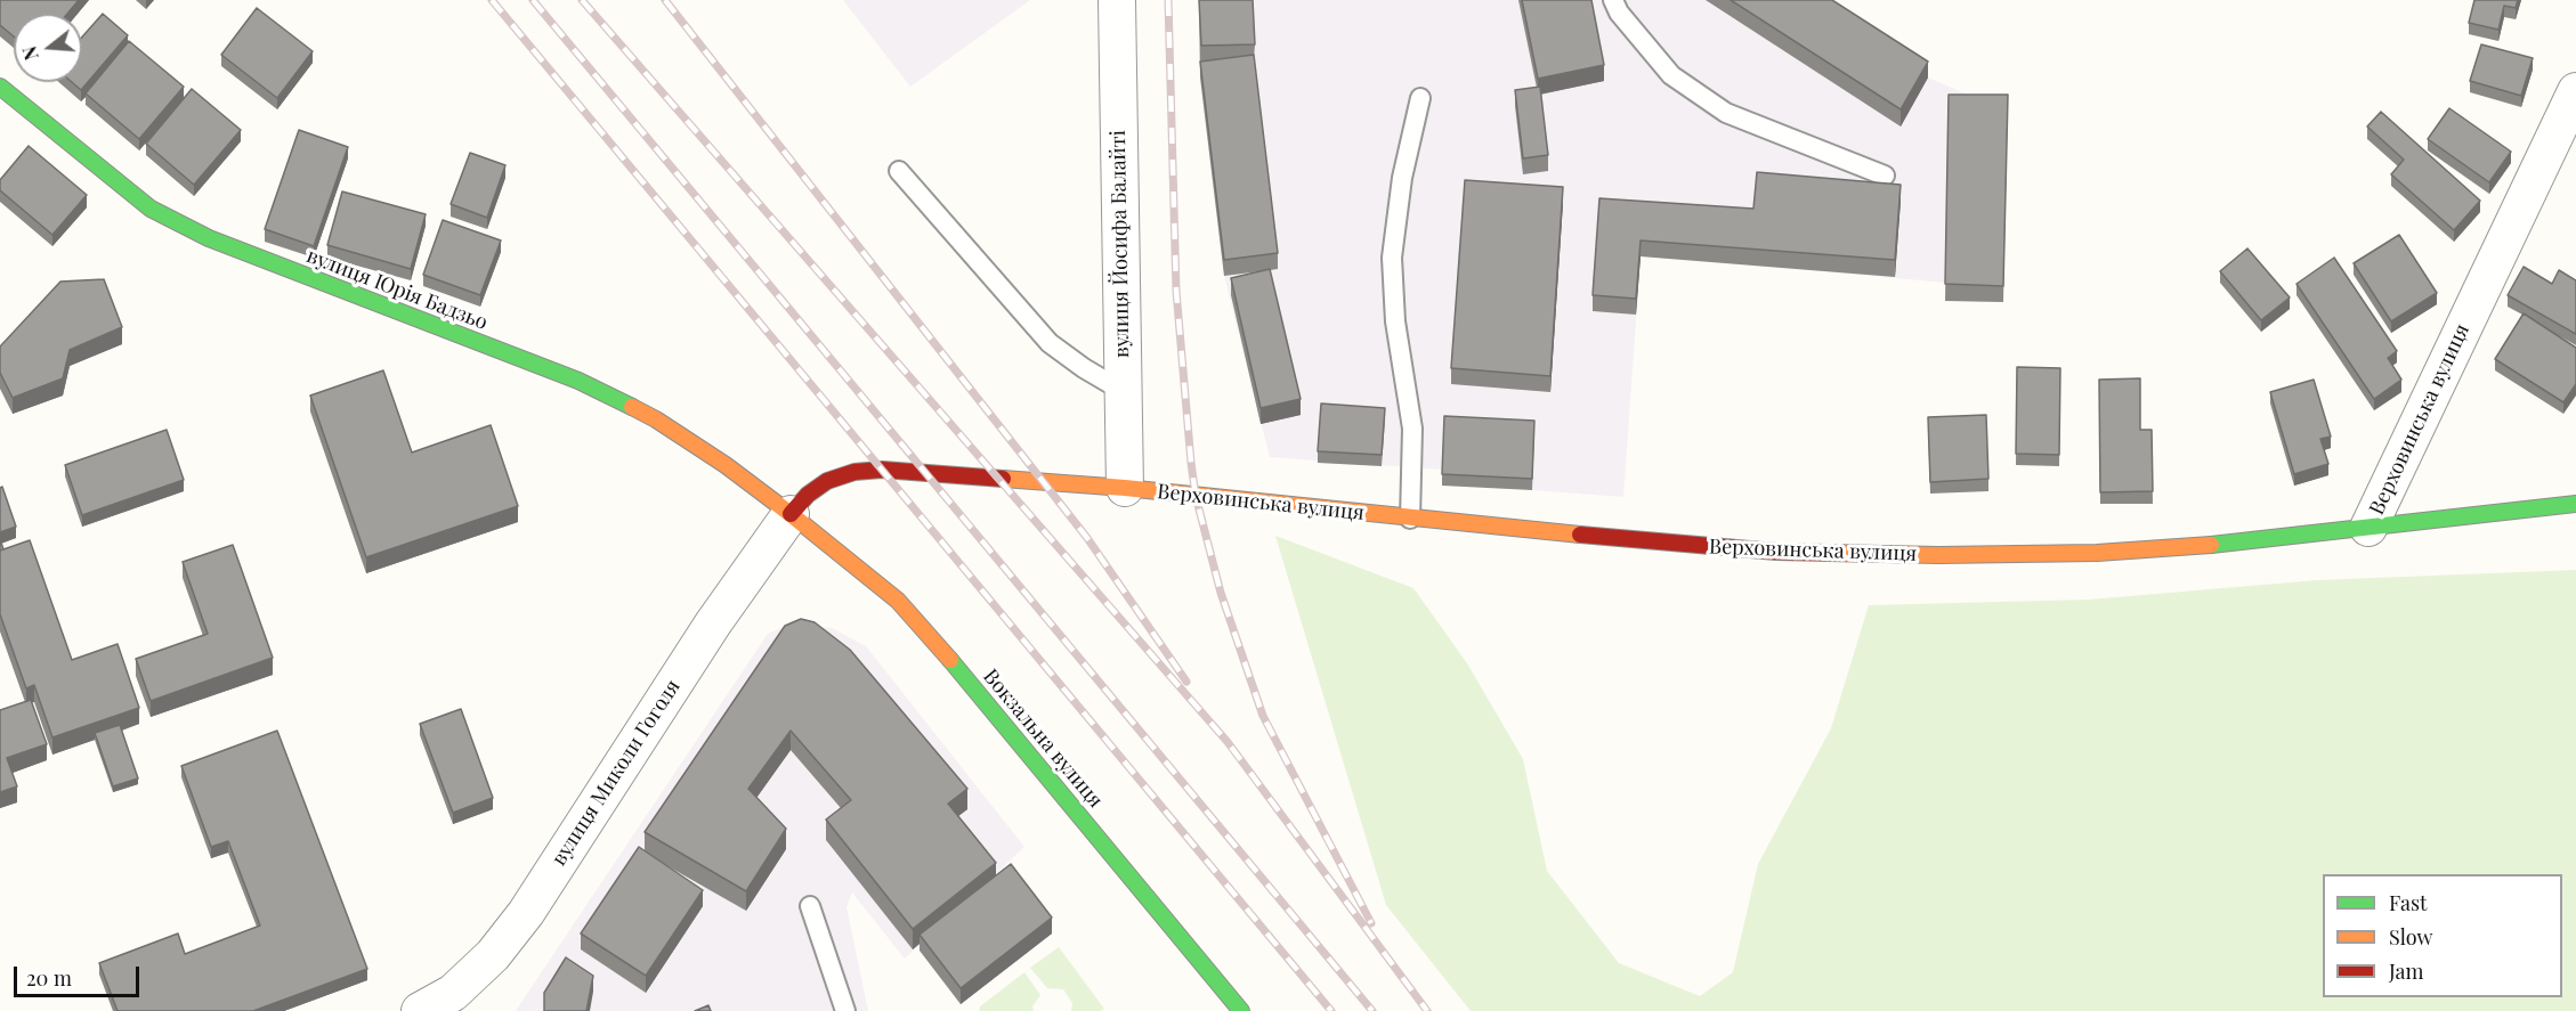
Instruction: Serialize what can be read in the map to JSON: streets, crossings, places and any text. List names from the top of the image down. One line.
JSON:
{"streets":{"street":["вулиця Йосифа Балайті","вулиця Юрія Бадзьо","Верховинська вулиця","Вокзальна вулиця","вулиця Миколи Гоголя"]},"crossings":[["вулиця Йосифа Балайті","Верховинська вулиця"],["вулиця Юрія Бадзьо","Верховинська вулиця"],["вулиця Юрія Бадзьо","Вокзальна вулиця"],["вулиця Юрія Бадзьо","вулиця Миколи Гоголя"],["Верховинська вулиця","Вокзальна вулиця"],["Верховинська вулиця","вулиця Миколи Гоголя"],["Вокзальна вулиця","вулиця Миколи Гоголя"]],"legend":["Fast","Slow","Jam"],"scale_bar":"20 m","north":"left"}
